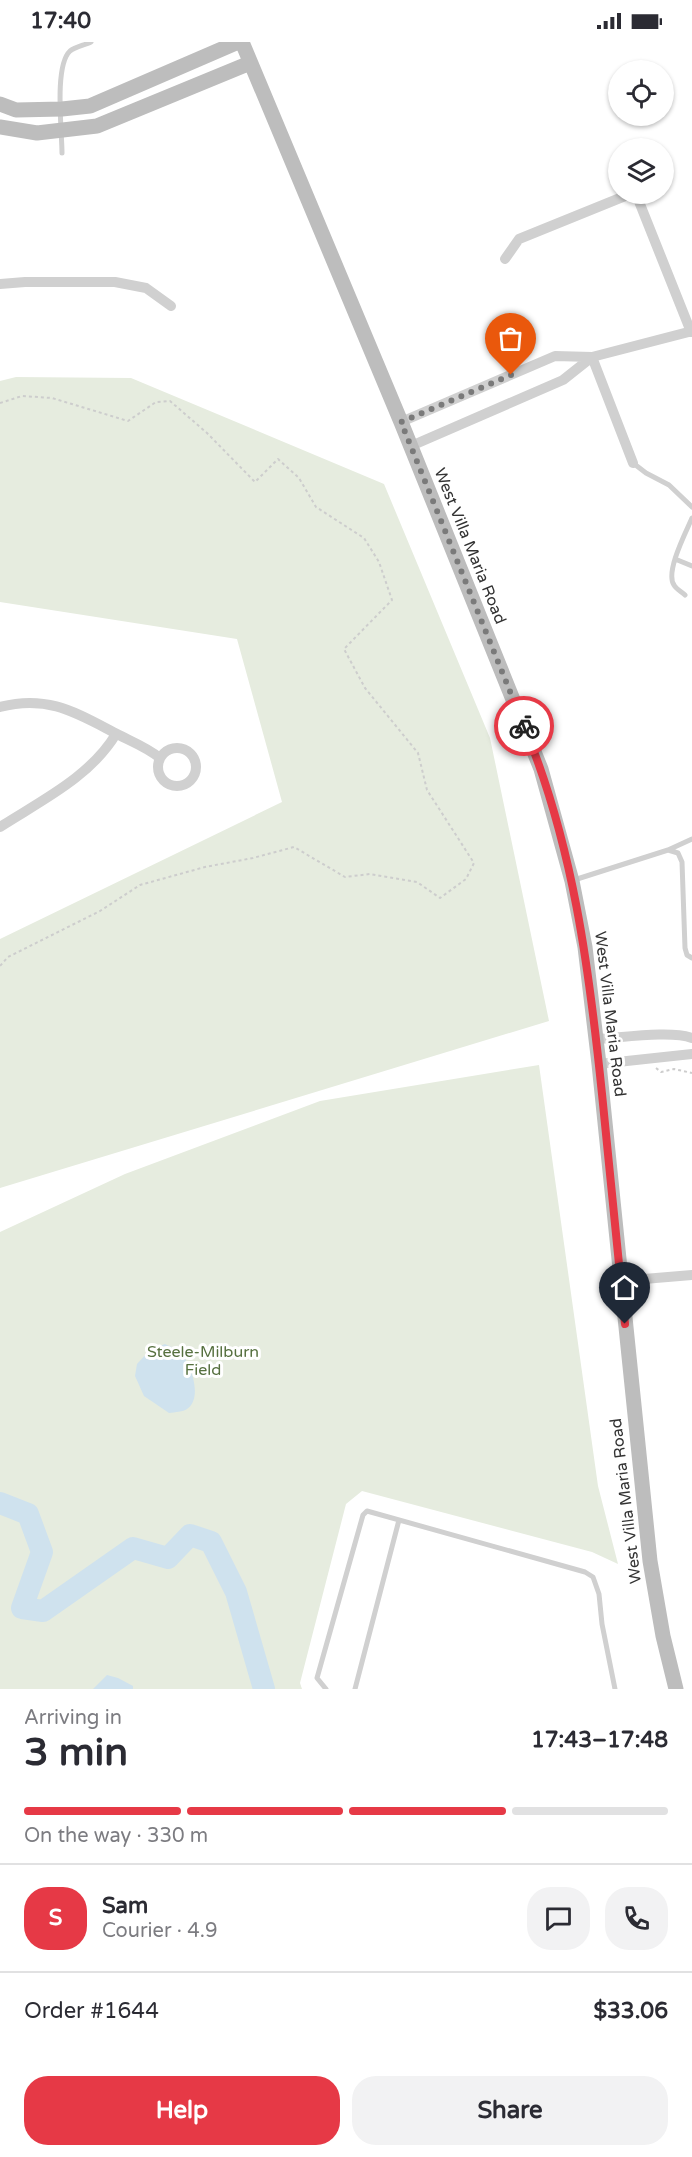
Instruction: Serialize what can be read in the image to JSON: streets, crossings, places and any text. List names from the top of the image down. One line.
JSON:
{"streets":{"main road":["West Villa Maria Road"]},"parks":["Steele-Milburn Field"],"page":{"status":"17:40","heading":["3 min","Arriving in","17:43–17:48"],"panel":["Sam","Courier · 4.9","Order #1644","$33.06"],"bar":"On the way · 330 m","round":"S","buttons":["Help","Share"]}}
